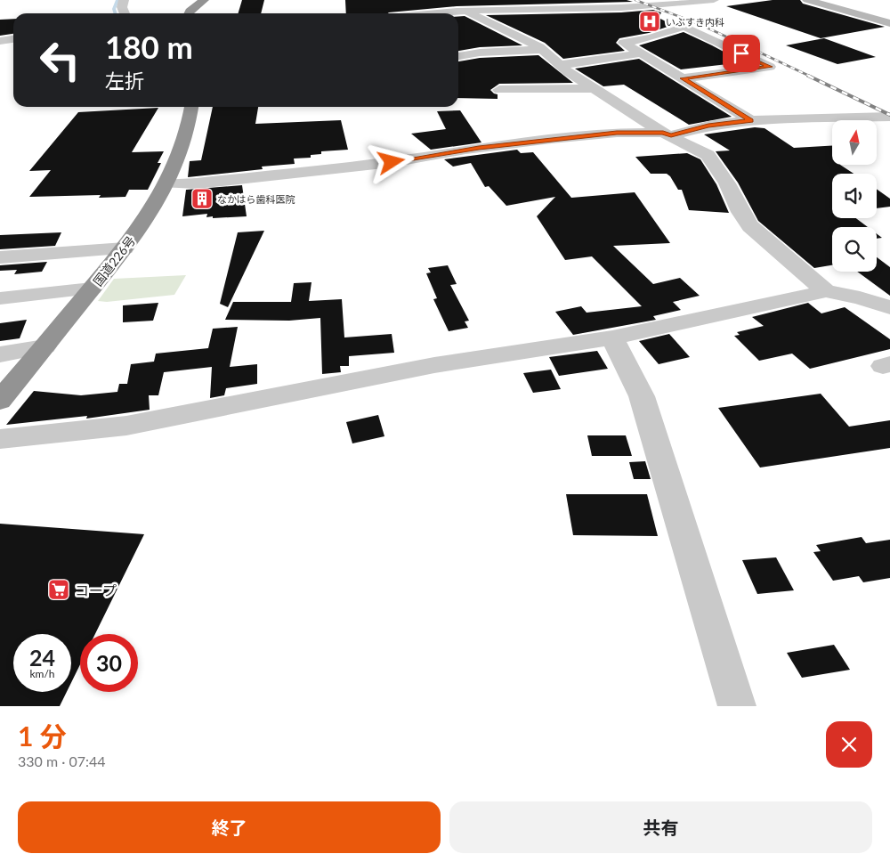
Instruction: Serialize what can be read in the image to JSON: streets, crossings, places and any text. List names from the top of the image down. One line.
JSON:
{"streets":{"highway":["国道226号"]},"places":{"hospital":["いぶすき内科"],"building":["なかはら歯科医院"],"supermarket":["コープ"]},"north":"top","page":{"turn":["180 m","左折"],"speed":"24 km/h","limit":"30","heading":["1 分","330 m · 07:44"],"buttons":["終了","共有"]}}
